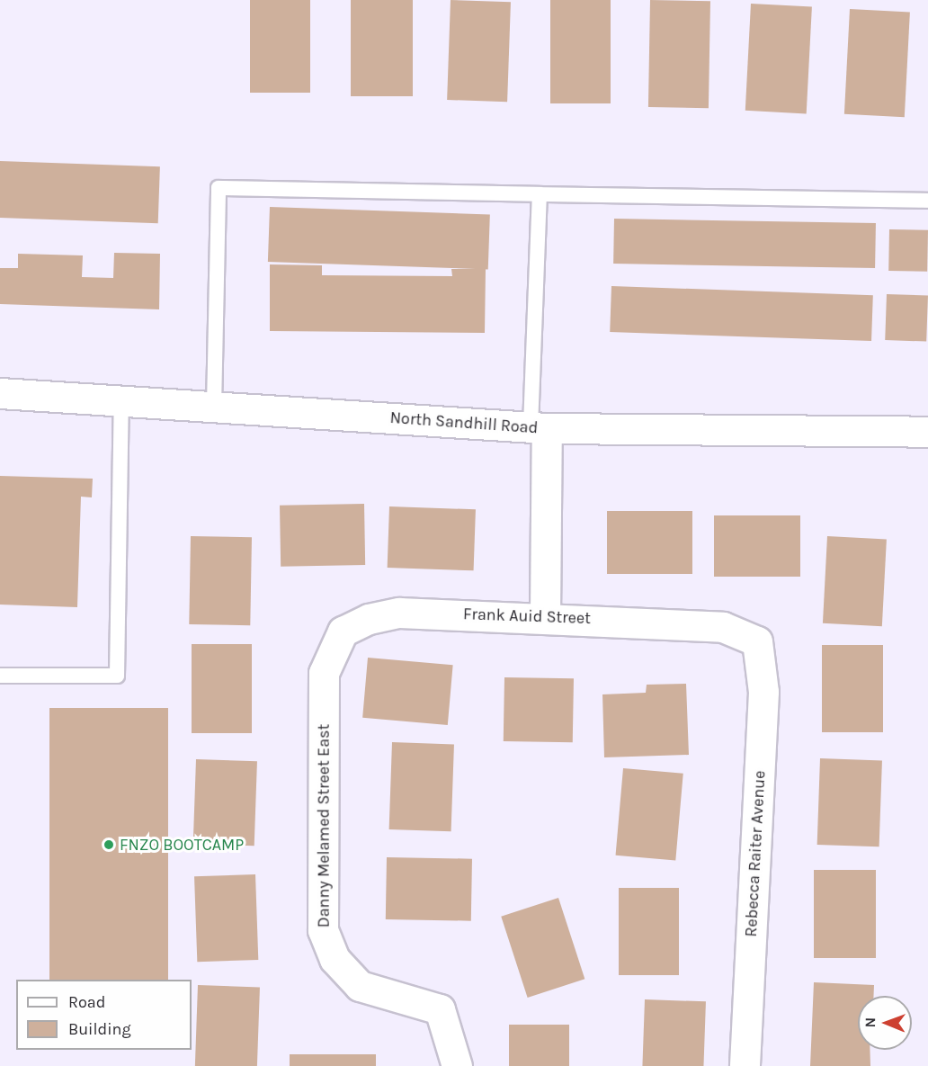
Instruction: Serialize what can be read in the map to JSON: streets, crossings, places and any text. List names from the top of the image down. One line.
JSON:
{"streets":{"street":["North Sandhill Road","Frank Auid Street","Danny Melamed Street East","Rebecca Raiter Avenue"]},"crossings":[["Frank Auid Street","Danny Melamed Street East"],["Frank Auid Street","Rebecca Raiter Avenue"]],"places":["FNZO BOOTCAMP"],"legend":["Road","Building"],"north":"left"}
